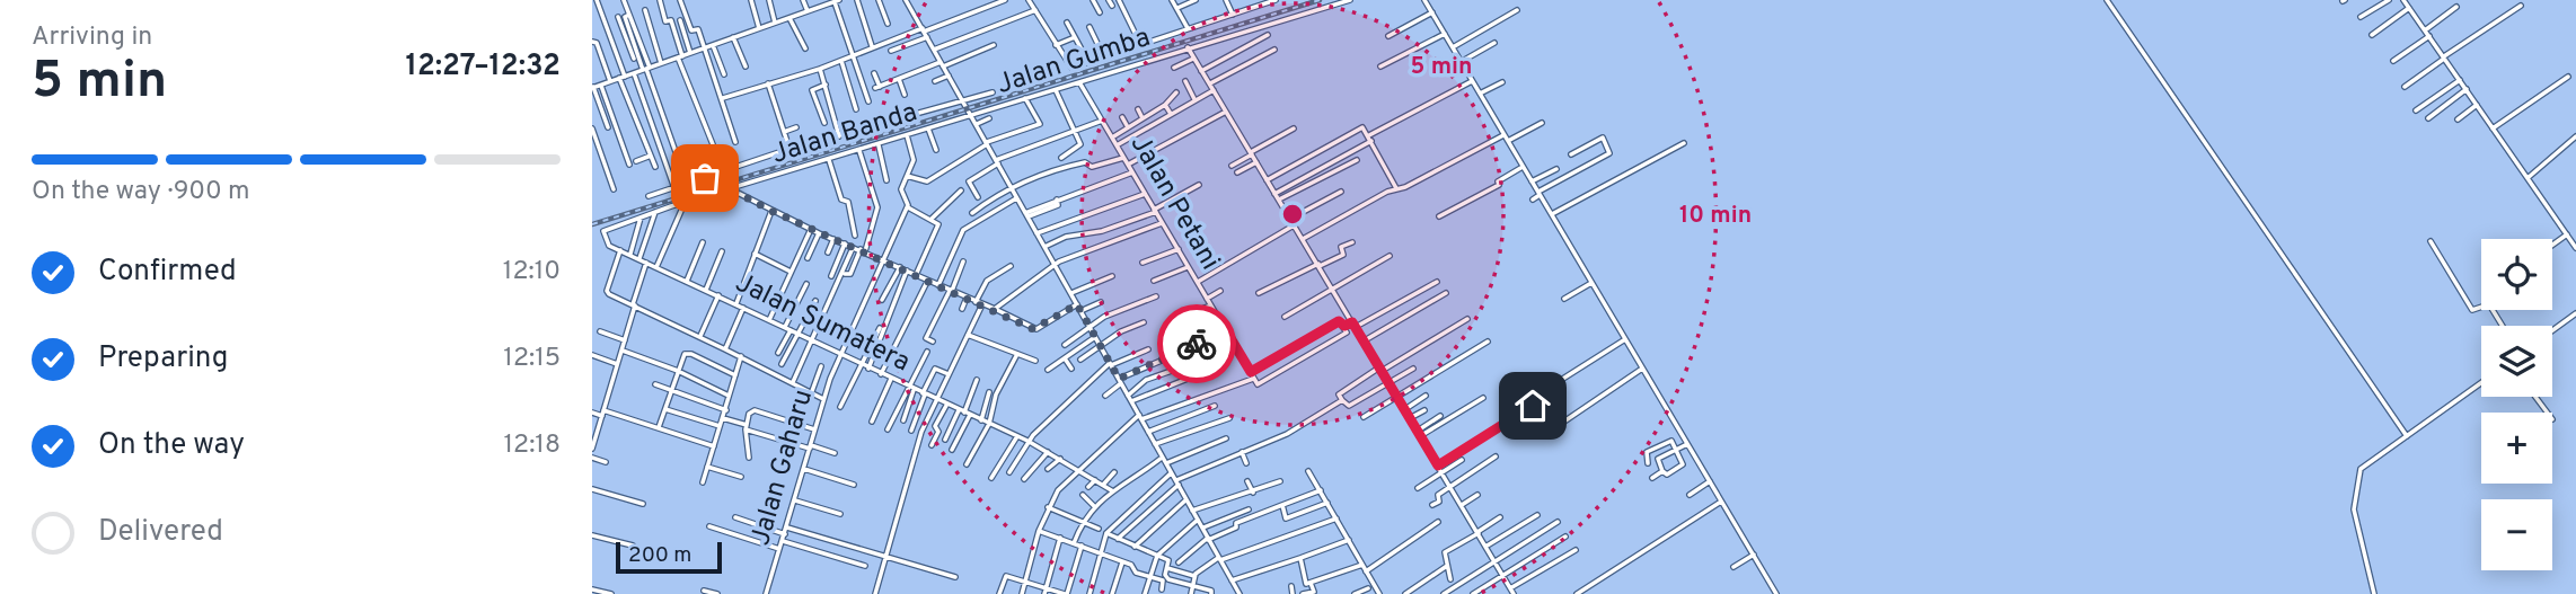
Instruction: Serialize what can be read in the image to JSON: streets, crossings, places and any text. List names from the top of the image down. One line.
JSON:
{"streets":{"street":["Jalan Gumba","Jalan Banda","Jalan Petani","Jalan Sumatera","Jalan Gaharu"]},"crossings":[["Jalan Gumba","Jalan Banda"],["Jalan Gumba","Jalan Petani"],["Jalan Sumatera","Jalan Gaharu"]],"scale_bar":"200 m","page":{"heading":["5 min","Arriving in","12:27–12:32"],"bar":"On the way · 900 m","list":[["Confirmed","12:10"],["Preparing","12:15"],["On the way","12:18"],"Delivered"],"map_buttons":["+","−"],"scale":"200 m"},"rings":["5 min","10 min"]}
